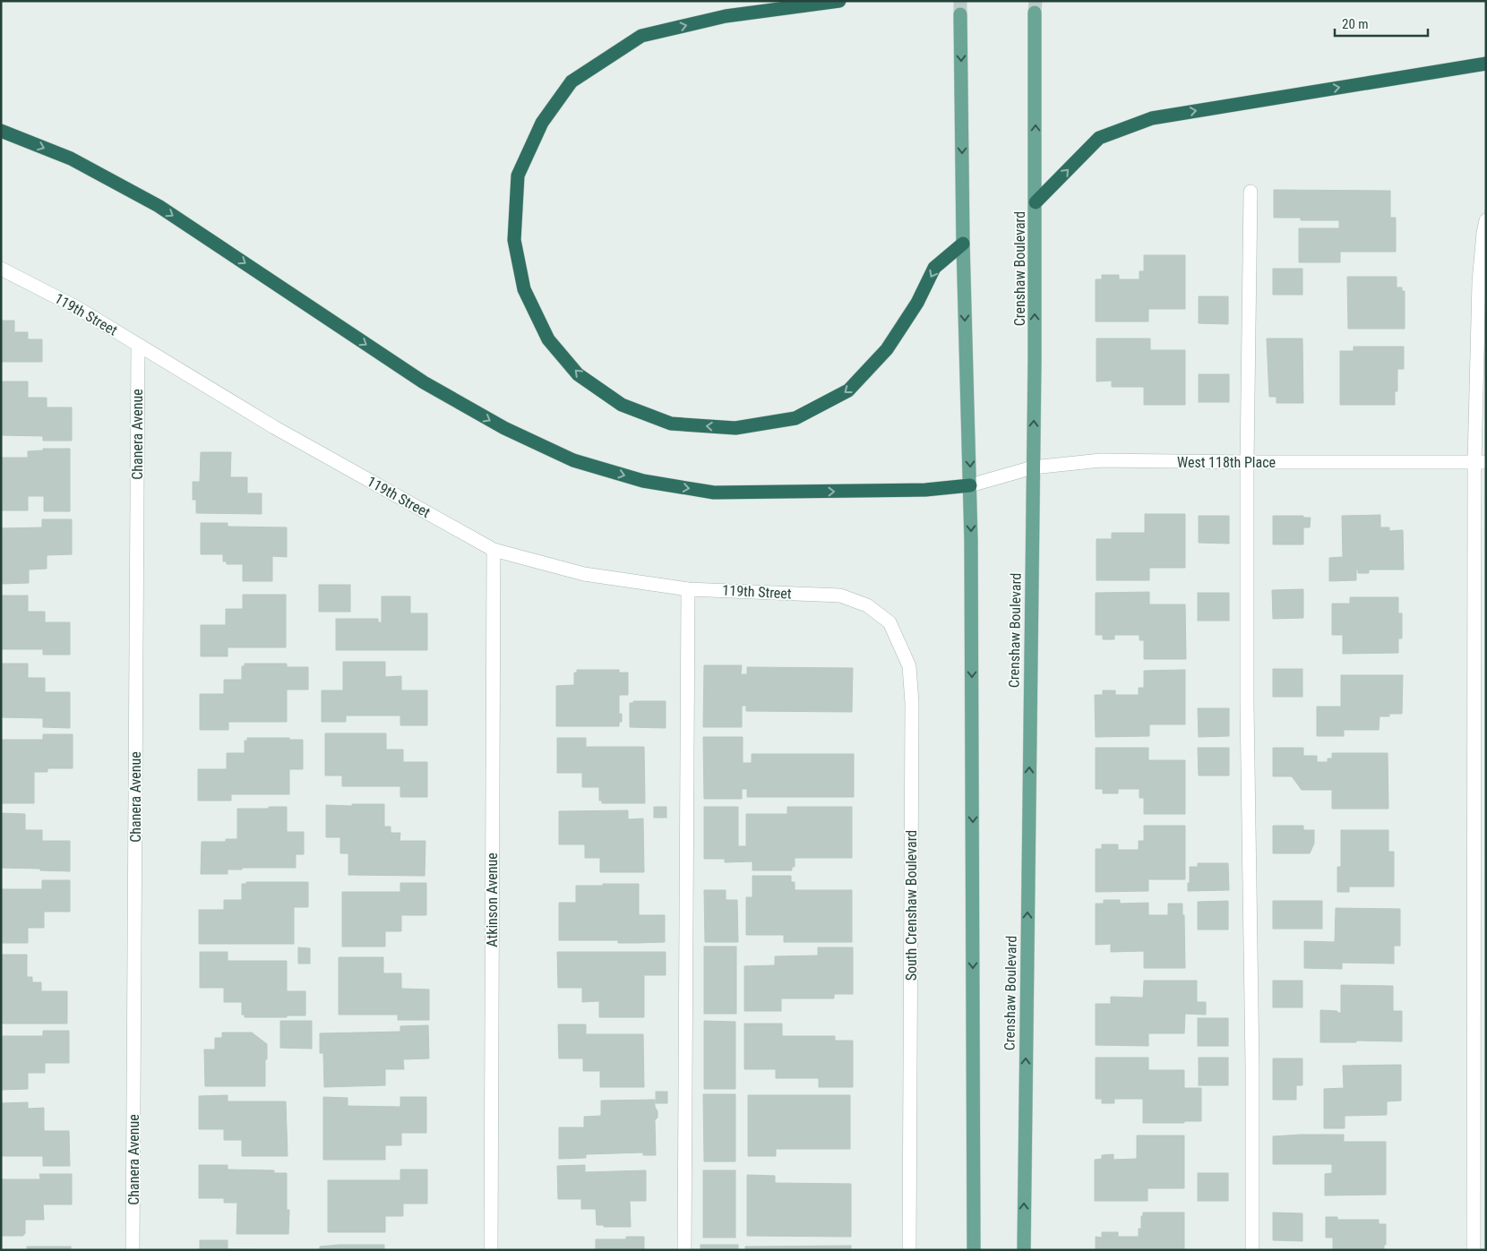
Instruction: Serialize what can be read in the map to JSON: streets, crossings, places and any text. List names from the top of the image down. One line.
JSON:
{"streets":{"main road":["Crenshaw Boulevard"],"street":["119th Street","Chanera Avenue","West 118th Place","Atkinson Avenue","South Crenshaw Boulevard"]},"crossings":[["Crenshaw Boulevard","West 118th Place"],["119th Street","Chanera Avenue"],["119th Street","Atkinson Avenue"],["119th Street","South Crenshaw Boulevard"]],"scale_bar":"20 m"}
